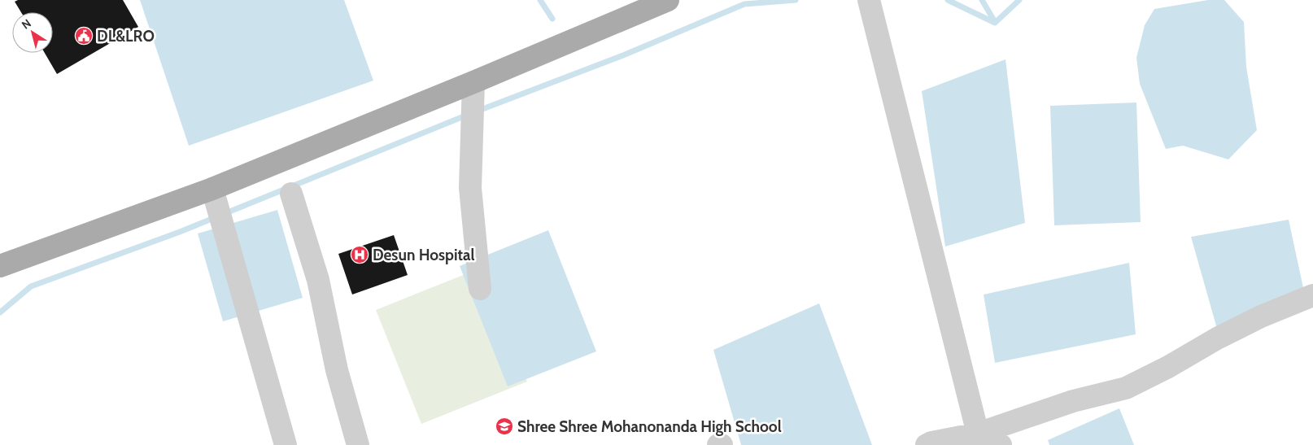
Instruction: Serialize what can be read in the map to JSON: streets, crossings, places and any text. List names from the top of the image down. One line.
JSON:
{"places":{"public building":["DL&LRO"],"hospital":["Desun Hospital"],"school or university":["Shree Shree Mohanonanda High School"]},"north":"top left"}
